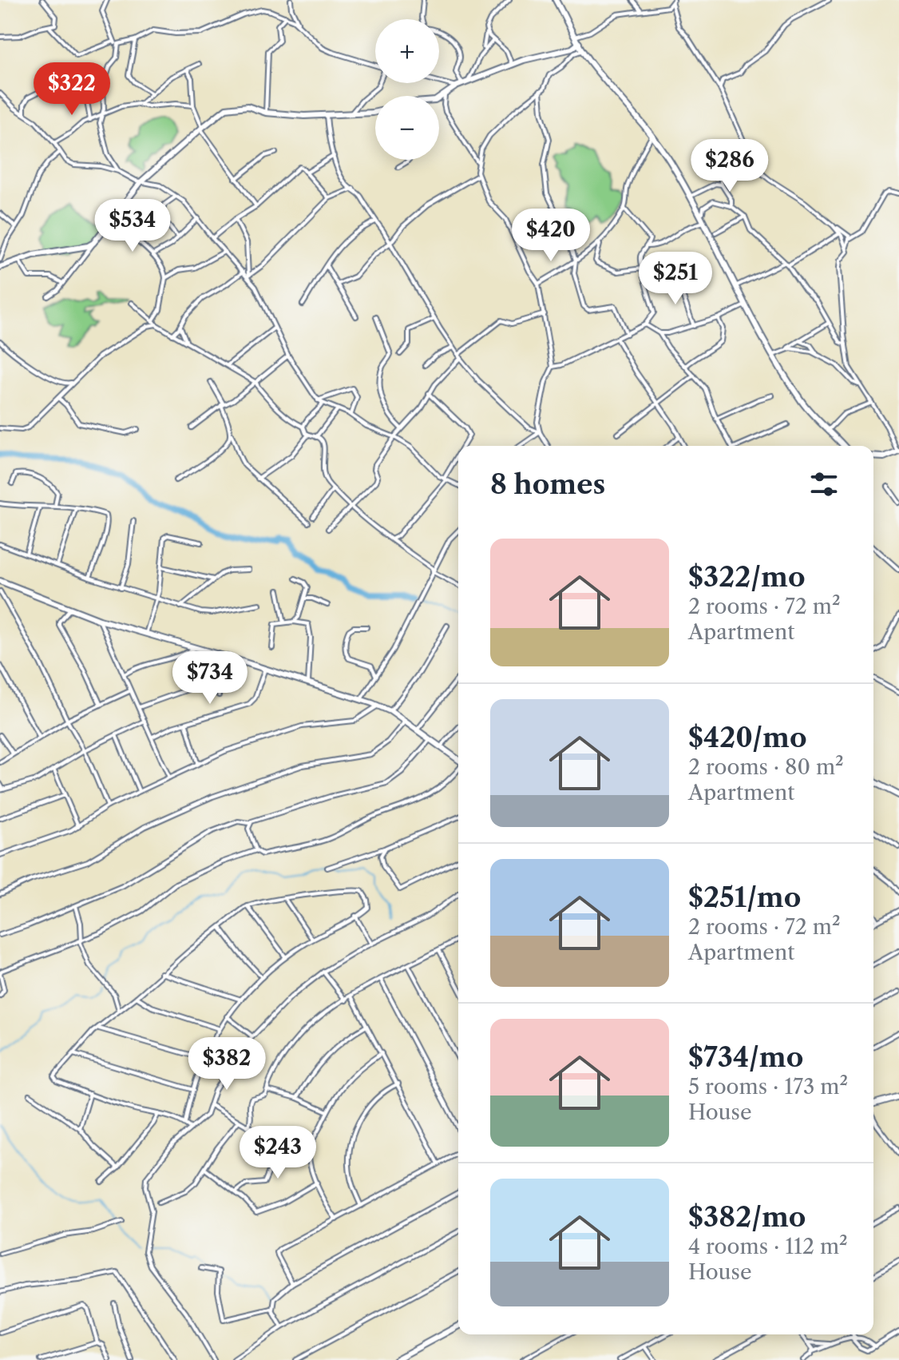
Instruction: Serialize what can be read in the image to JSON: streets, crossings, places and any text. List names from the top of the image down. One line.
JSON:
{"page":{"map_buttons":["+","−"],"price":["$322","$286","$534","$420","$251","$734","$382","$243"],"heading":"8 homes","list":[{"name":"$322/mo","note":"2 rooms · 72 m² · Apartment"},{"name":"$420/mo","note":"2 rooms · 80 m² · Apartment"},{"name":"$251/mo","note":"2 rooms · 72 m² · Apartment"},{"name":"$734/mo","note":"5 rooms · 173 m² · House"},{"name":"$382/mo","note":"4 rooms · 112 m² · House"}]}}
